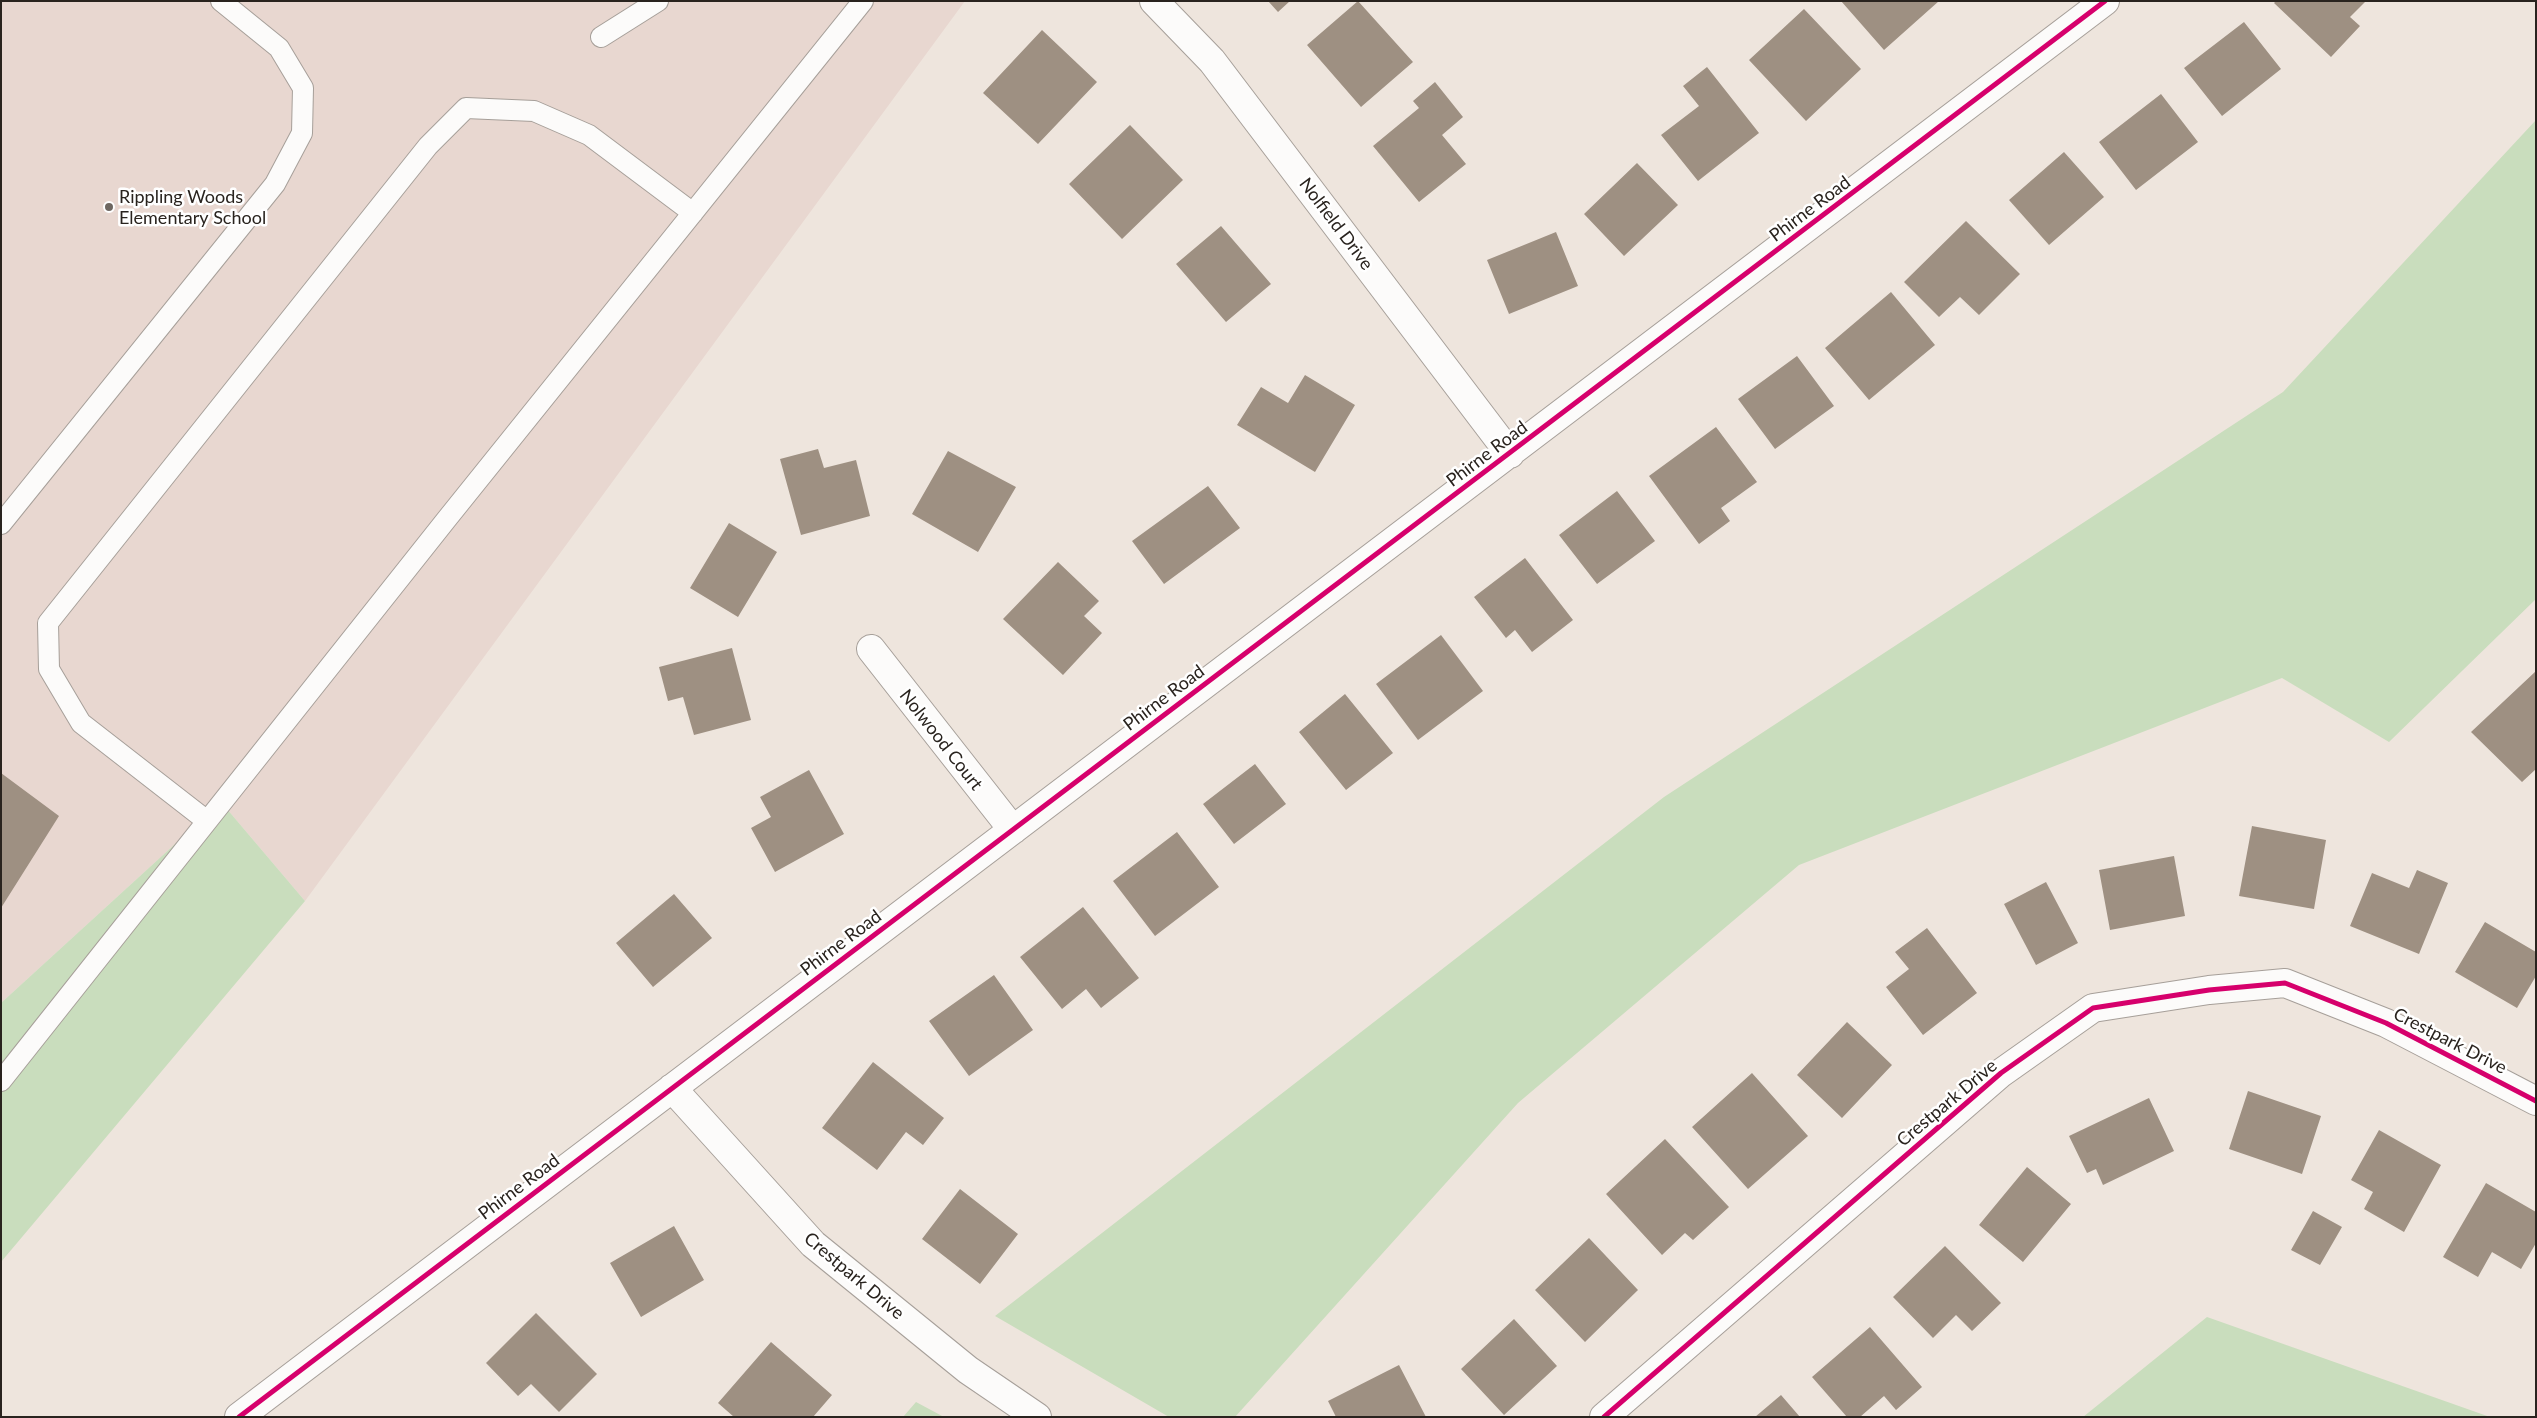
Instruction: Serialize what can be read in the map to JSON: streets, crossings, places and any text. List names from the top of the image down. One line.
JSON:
{"streets":{"street":["Phirne Road","Nolfield Drive","Nolwood Court","Crestpark Drive"]},"crossings":[["Phirne Road","Nolfield Drive"],["Phirne Road","Nolwood Court"],["Phirne Road","Crestpark Drive"]],"places":["Rippling Woods Elementary School"]}
